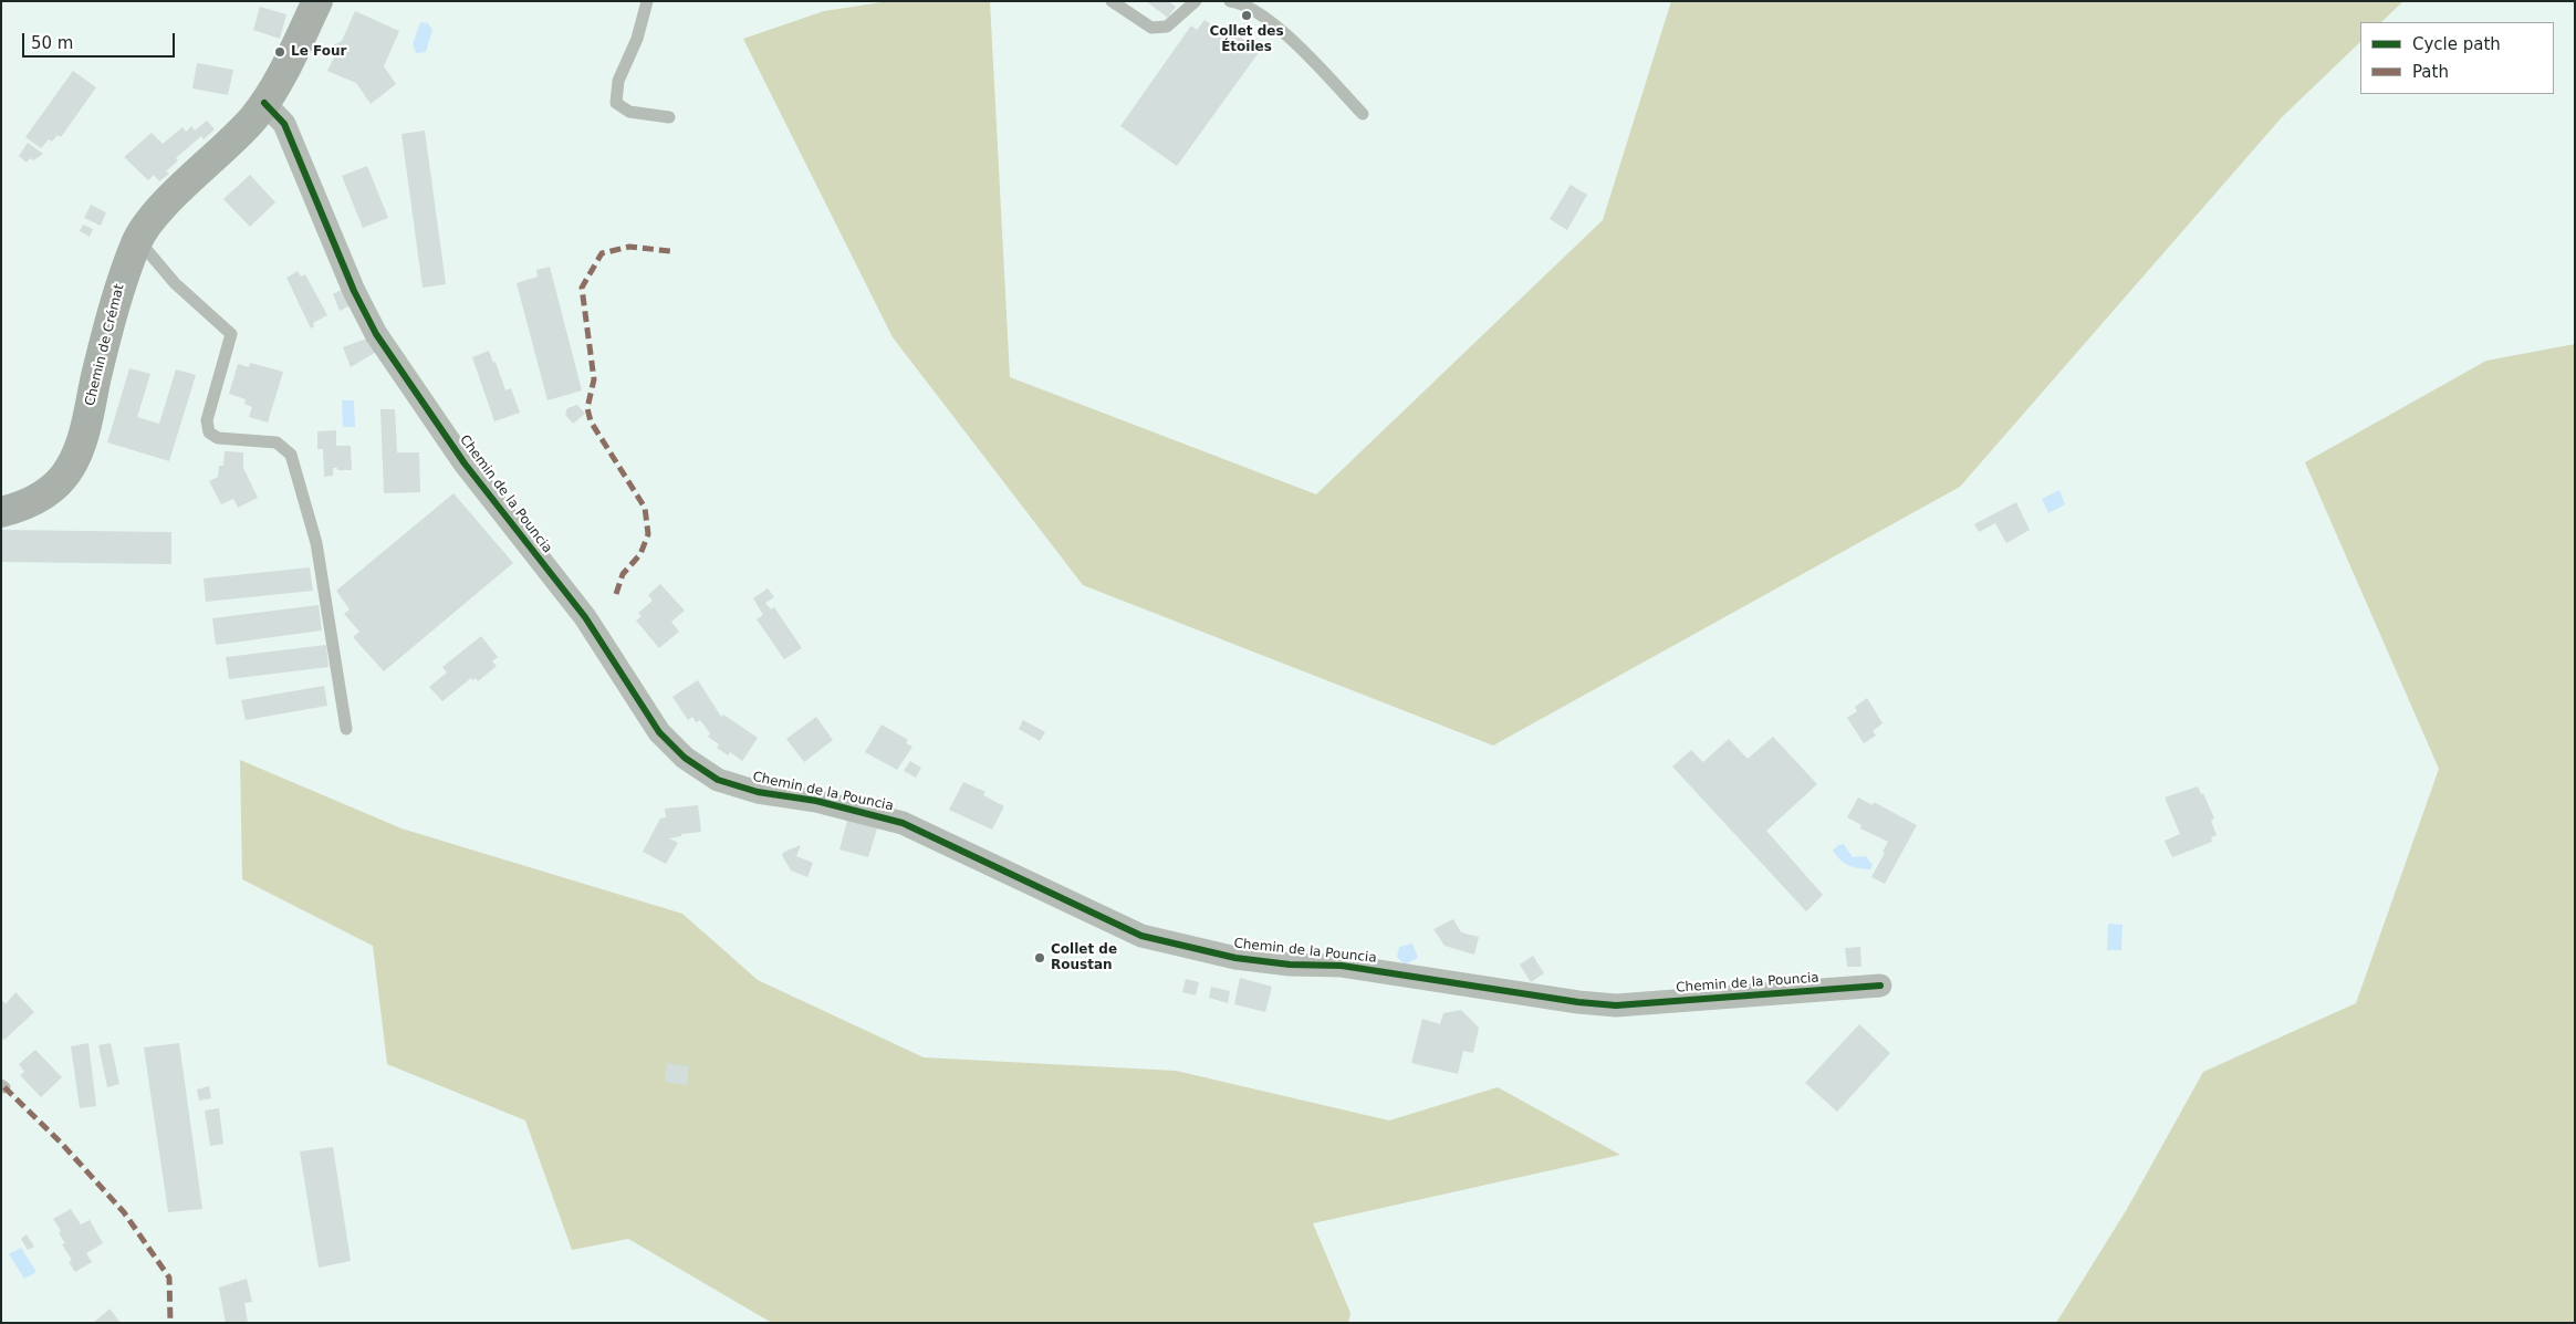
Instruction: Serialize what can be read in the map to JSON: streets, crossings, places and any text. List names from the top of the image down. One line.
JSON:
{"streets":{"street":["Chemin de Crémat","Chemin de la Pouncia"]},"crossings":[["Chemin de Crémat","Chemin de la Pouncia"]],"places":["Collet des Étoiles","Le Four","Collet de Roustan"],"legend":["Cycle path","Path"],"scale_bar":"50 m"}
